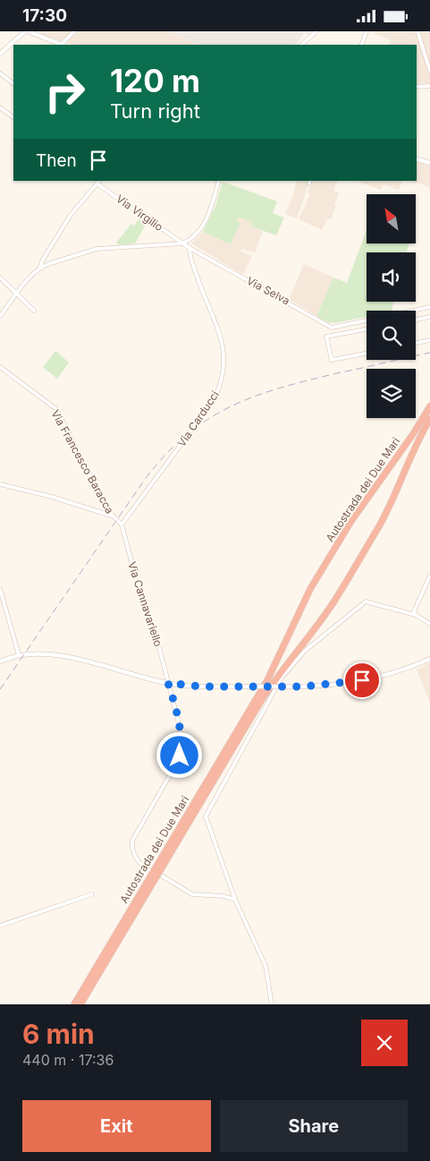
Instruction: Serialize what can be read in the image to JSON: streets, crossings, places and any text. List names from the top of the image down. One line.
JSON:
{"streets":{"highway":["Autostrada dei Due Mari"],"street":["Via Virgilio","Via Selva","Via Carducci","Via Francesco Baracca","Via Cannavariello"]},"crossings":[["Via Virgilio","Via Selva"],["Via Selva","Via Carducci"],["Via Carducci","Via Francesco Baracca"],["Via Carducci","Via Cannavariello"],["Via Francesco Baracca","Via Cannavariello"]],"north":"top left","page":{"status":"17:30","turn":["120 m","Turn right"],"then":"Then","heading":["6 min","440 m · 17:36"],"buttons":["Exit","Share"]}}
